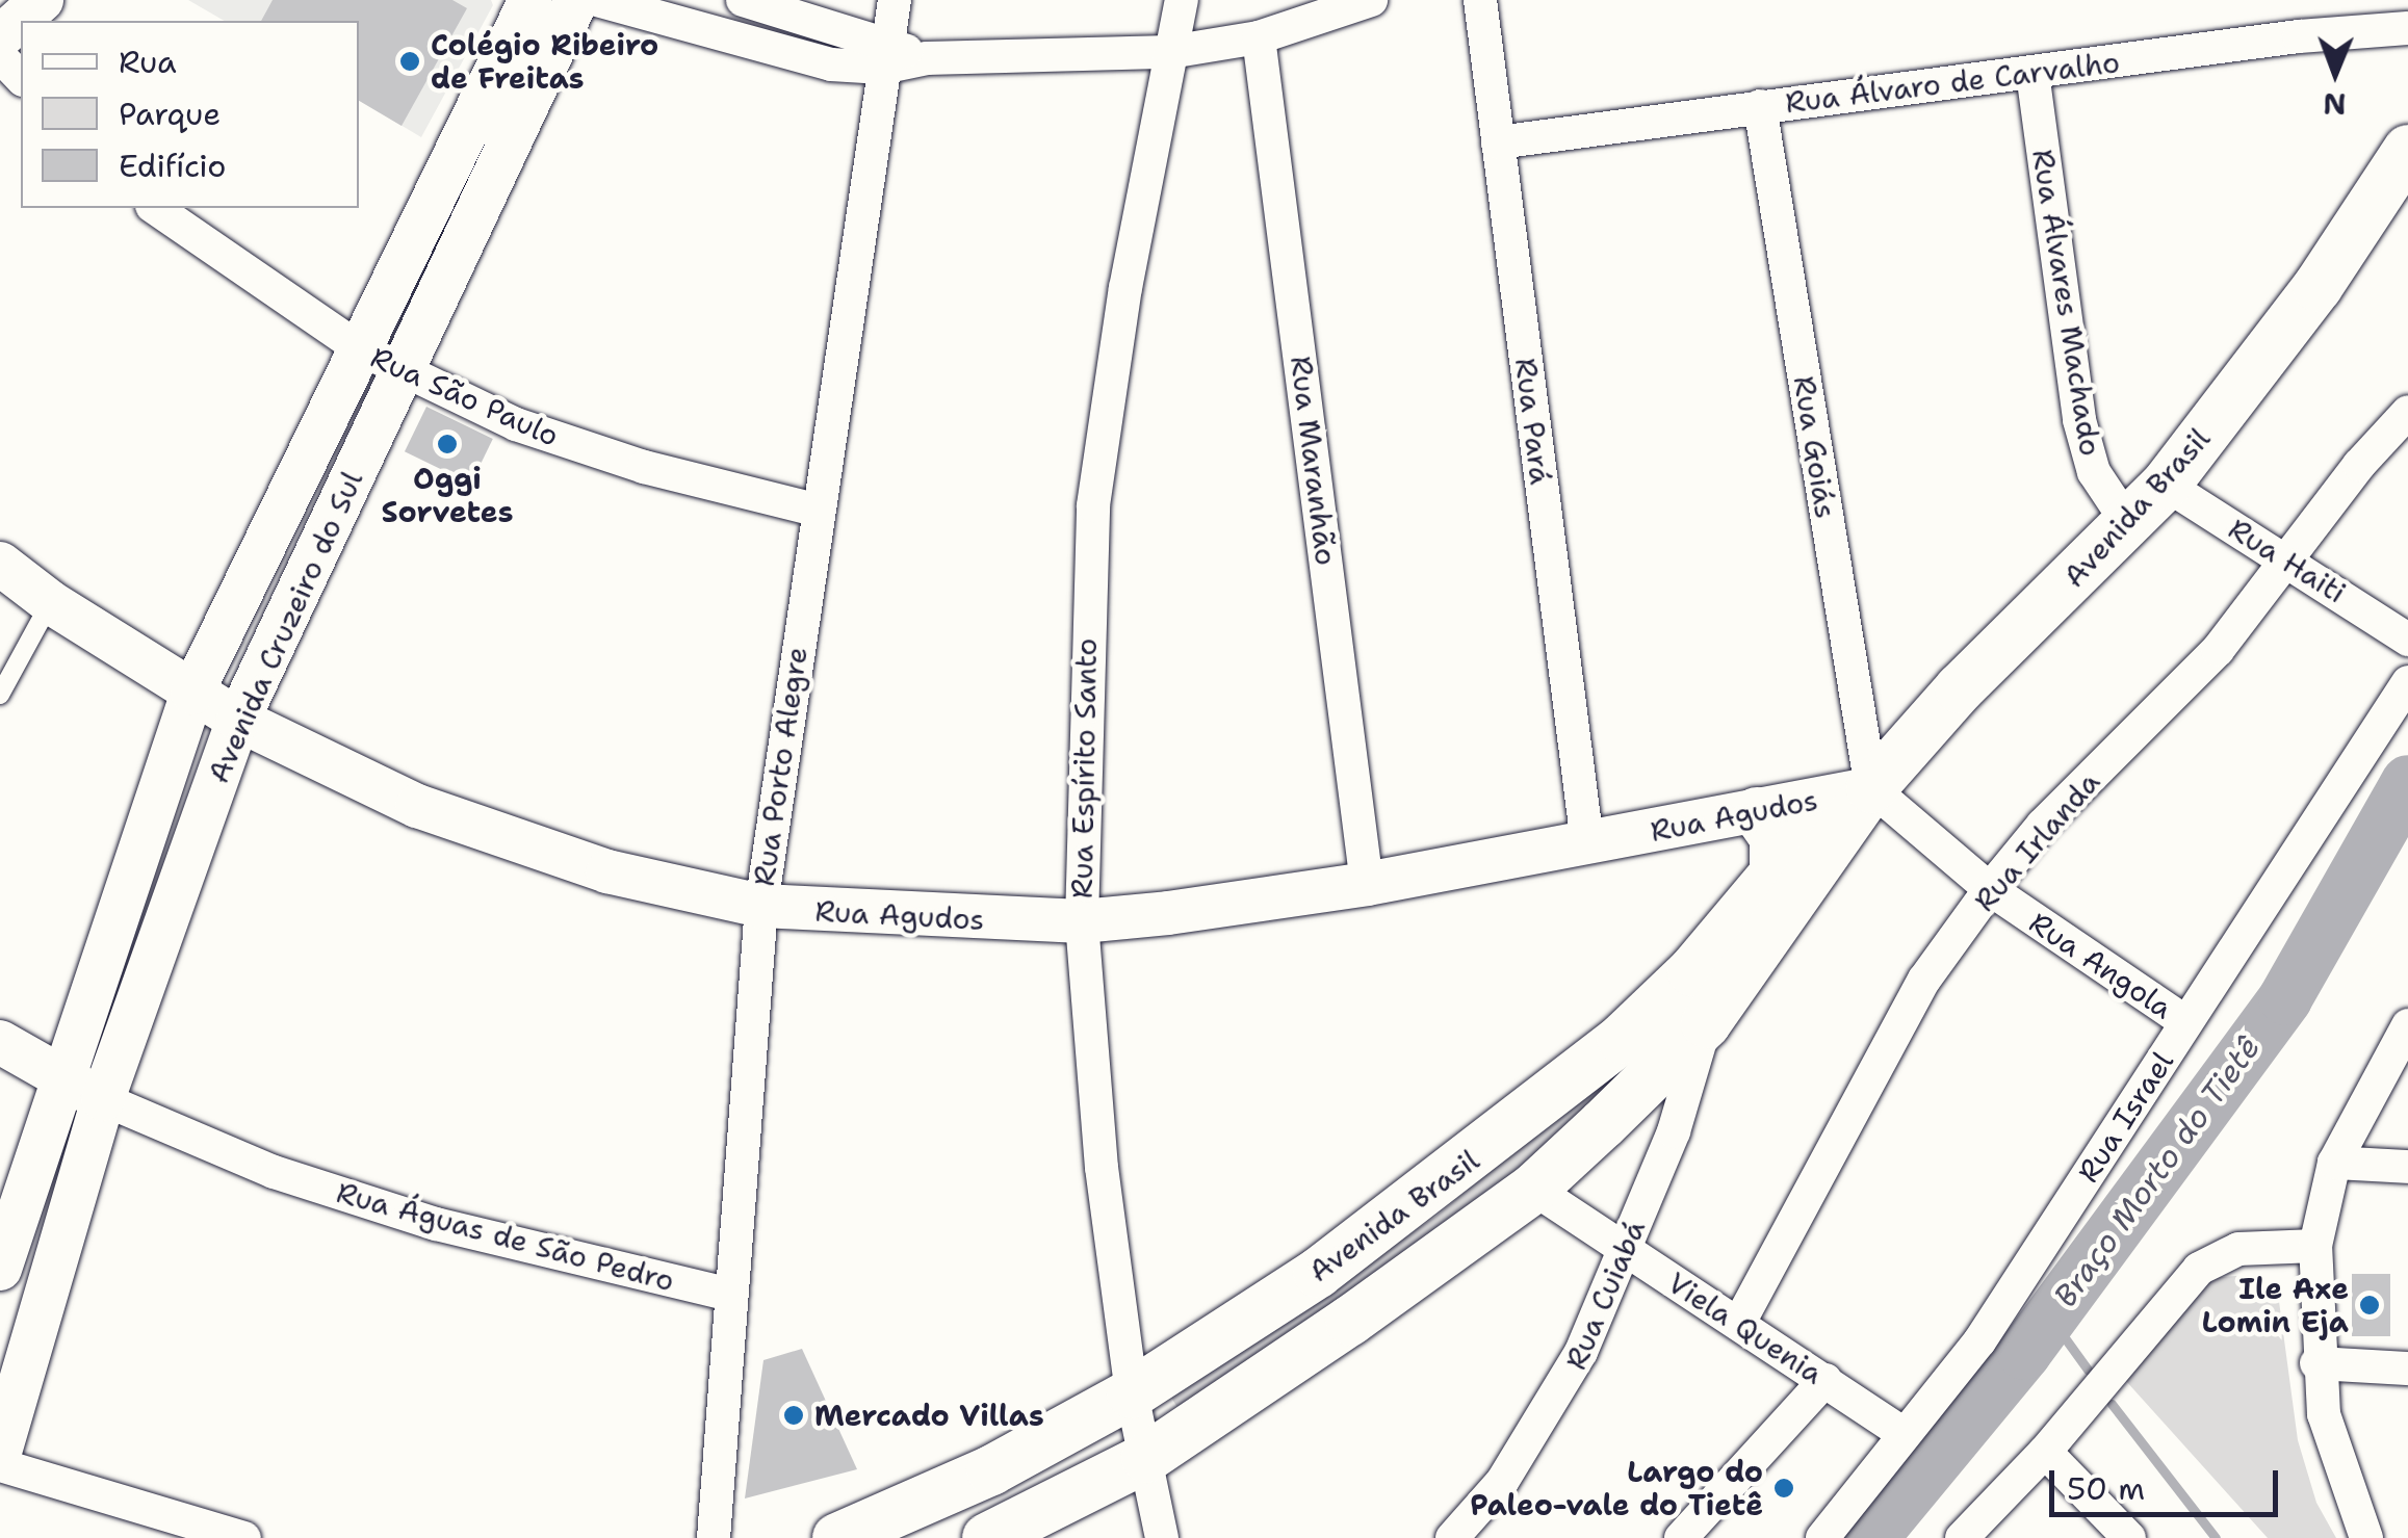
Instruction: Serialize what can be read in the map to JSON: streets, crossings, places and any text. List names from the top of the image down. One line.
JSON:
{"streets":{"main road":["Avenida Brasil"],"street":["Rua Álvaro de Carvalho","Rua Álvares Machado","Rua São Paulo","Rua Pará","Rua Goiás","Rua Maranhão","Rua Haiti","Avenida Cruzeiro do Sul","Rua Porto Alegre","Rua Espírito Santo","Rua Agudos","Rua Irlanda","Rua Angola","Rua Israel","Rua Águas de São Pedro","Rua Cuiabá","Viela Quenia"]},"crossings":[["Rua Álvaro de Carvalho","Rua Álvares Machado"],["Rua Álvaro de Carvalho","Rua Pará"],["Rua Álvaro de Carvalho","Rua Goiás"],["Rua Álvares Machado","Avenida Brasil"],["Rua São Paulo","Avenida Cruzeiro do Sul"],["Rua São Paulo","Rua Porto Alegre"],["Rua Pará","Rua Agudos"],["Rua Goiás","Avenida Brasil"],["Rua Goiás","Rua Agudos"],["Rua Goiás","Rua Angola"],["Rua Maranhão","Rua Agudos"],["Avenida Brasil","Rua Haiti"],["Avenida Brasil","Rua Espírito Santo"],["Avenida Brasil","Rua Agudos"],["Avenida Brasil","Rua Angola"],["Avenida Brasil","Rua Cuiabá"],["Avenida Brasil","Viela Quenia"],["Rua Haiti","Rua Irlanda"],["Avenida Cruzeiro do Sul","Rua Agudos"],["Avenida Cruzeiro do Sul","Rua Águas de São Pedro"],["Rua Porto Alegre","Rua Agudos"],["Rua Porto Alegre","Rua Águas de São Pedro"],["Rua Espírito Santo","Rua Agudos"],["Rua Agudos","Rua Angola"],["Rua Irlanda","Rua Angola"],["Rua Irlanda","Viela Quenia"],["Rua Angola","Rua Israel"],["Rua Israel","Viela Quenia"],["Rua Cuiabá","Viela Quenia"]],"water":["Braço Morto do Tietê"],"places":["Colégio Ribeiro de Freitas","Oggi Sorvetes","Ile Axe Lomin Eja","Mercado Villas","Largo do Paleo-vale do Tietê"],"legend":["Rua","Parque","Edifício"],"scale_bar":"50 m","north":"bottom"}
